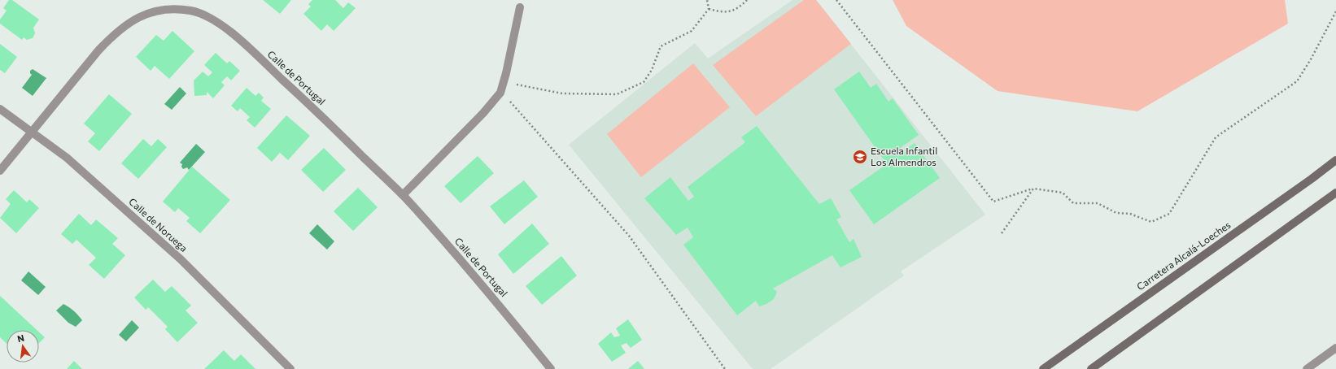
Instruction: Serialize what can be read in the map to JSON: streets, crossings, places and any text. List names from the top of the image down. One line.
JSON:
{"streets":{"main road":["Carretera Alcalá-Loeches"],"street":["Calle de Portugal","Calle de Noruega"]},"crossings":[["Calle de Portugal","Calle de Noruega"]],"places":{"school or university":["Escuela Infantil Los Almendros"]},"north":"top"}
